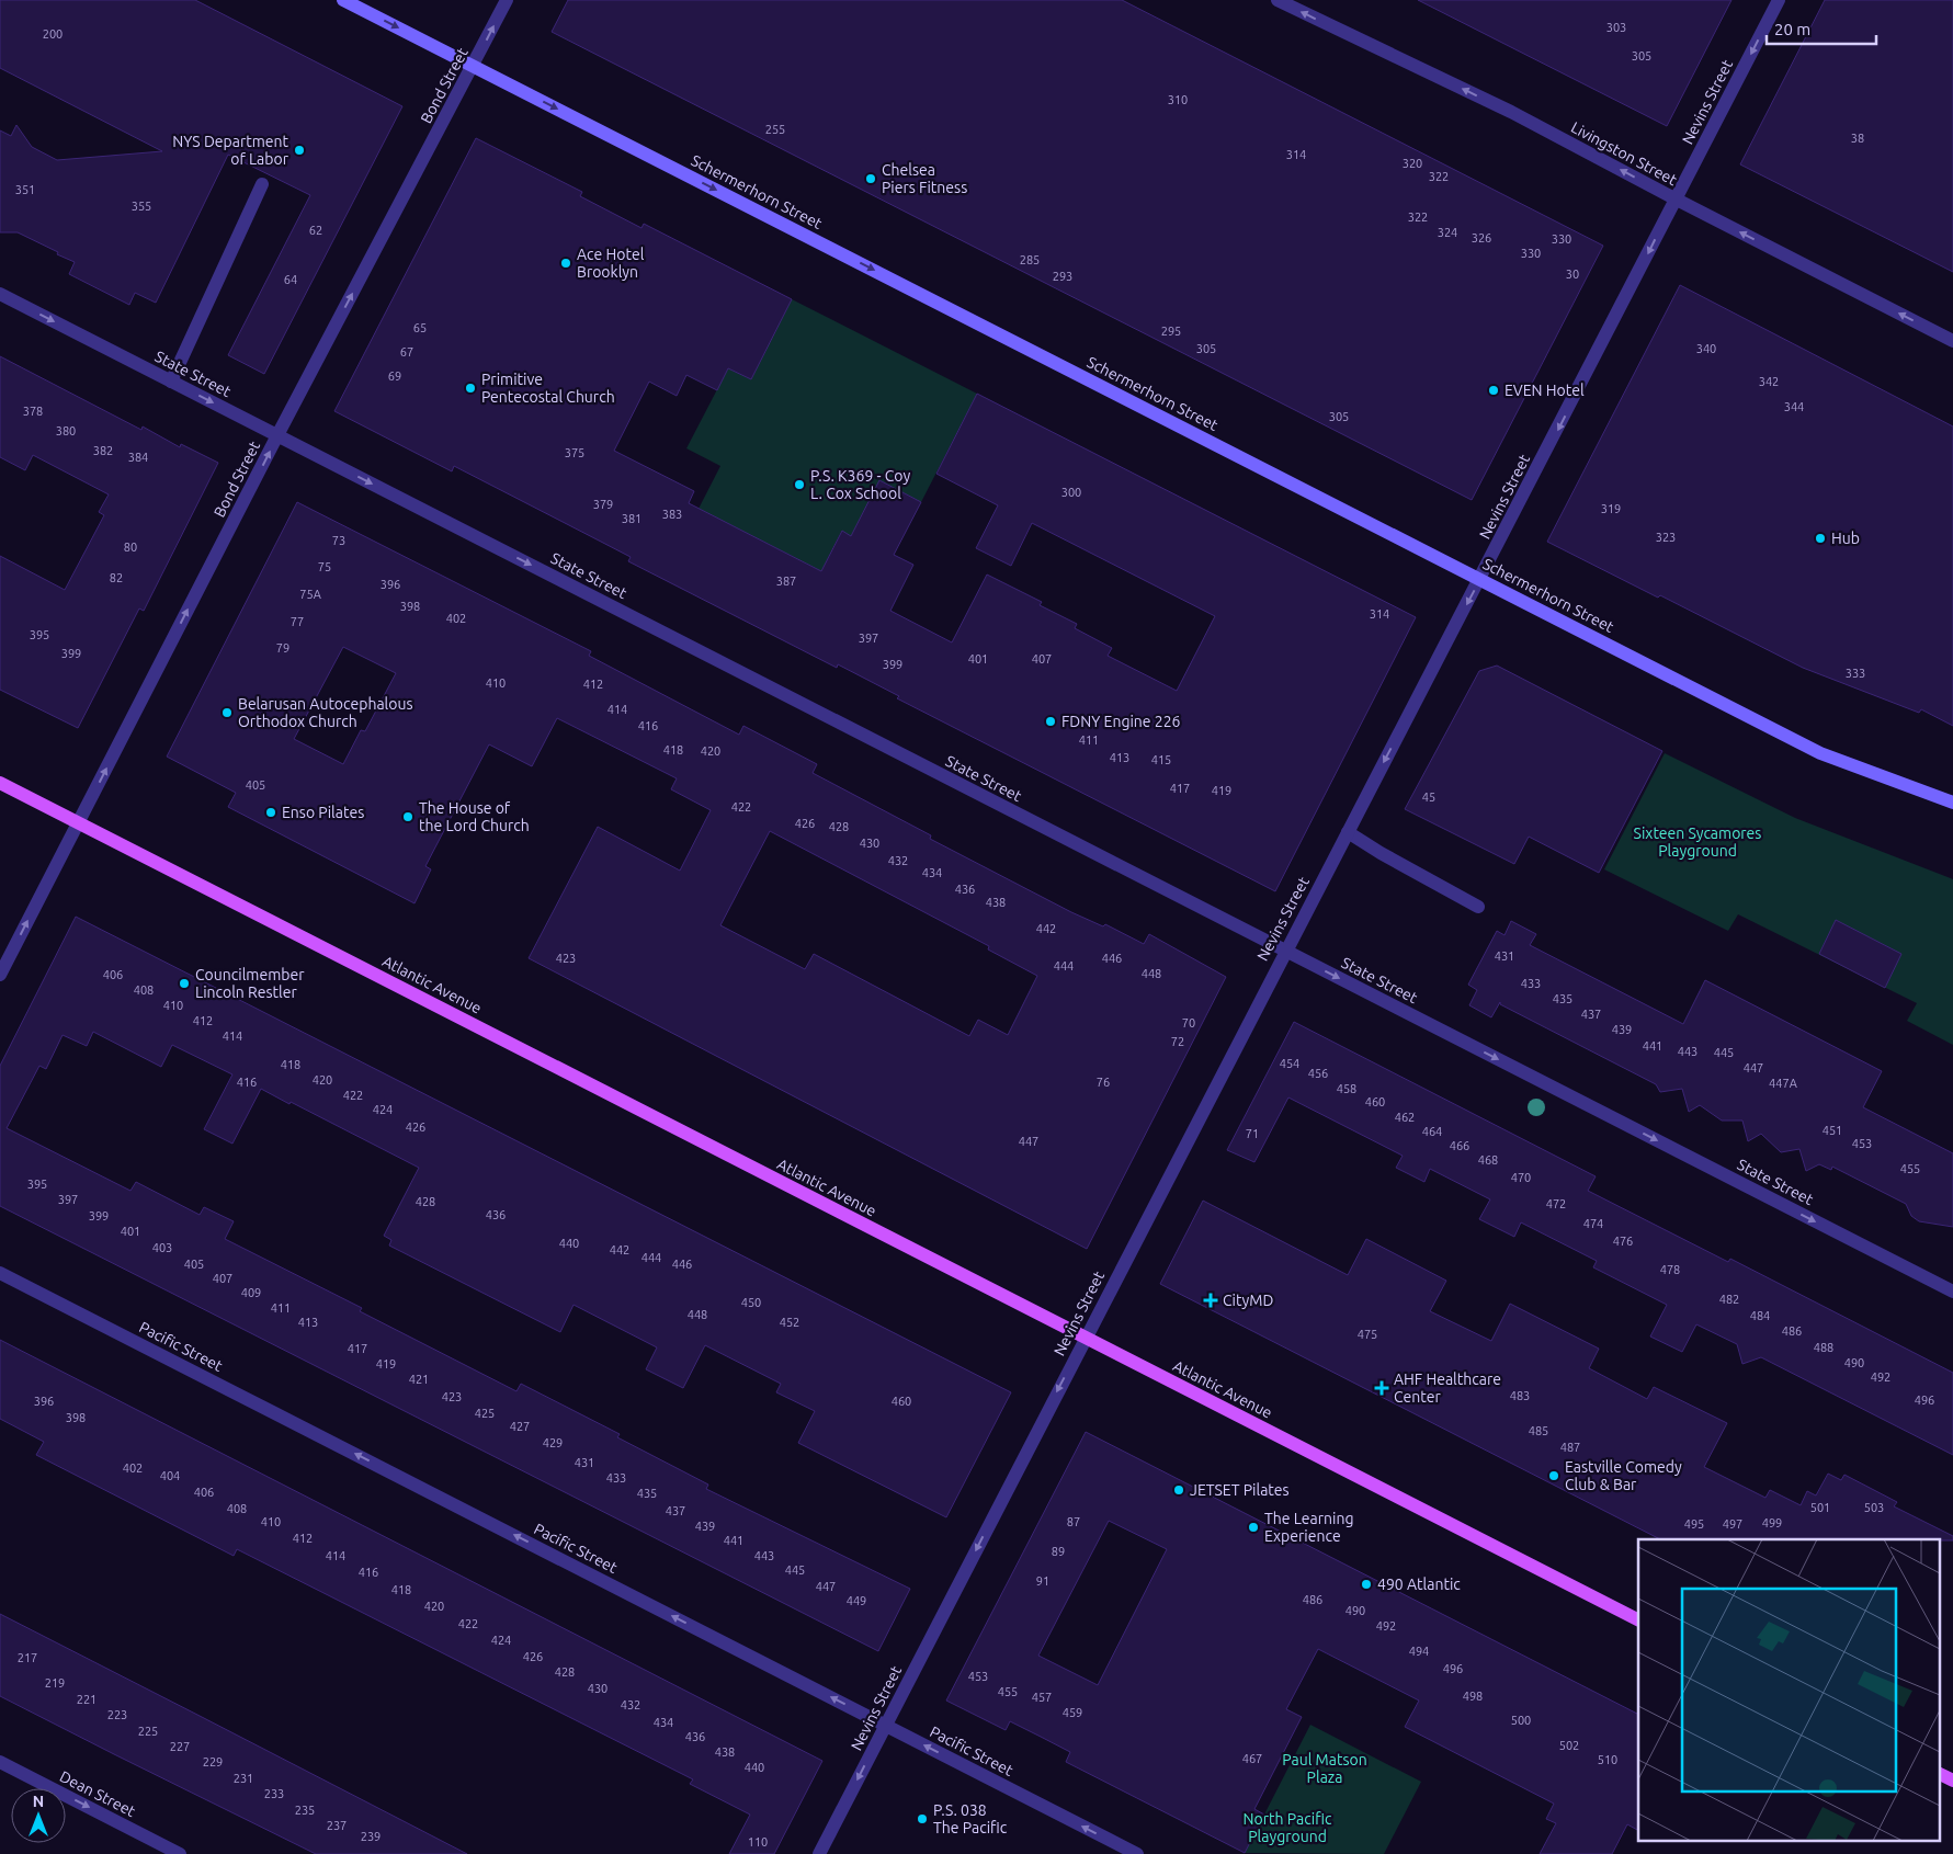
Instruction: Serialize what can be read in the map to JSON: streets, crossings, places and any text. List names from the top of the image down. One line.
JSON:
{"streets":{"main road":["Schermerhorn Street","Atlantic Avenue"],"street":["Bond Street","Nevins Street","Livingston Street","State Street","Pacific Street","Dean Street"]},"crossings":[["Bond Street","Schermerhorn Street"],["Bond Street","State Street"],["Bond Street","Atlantic Avenue"],["Nevins Street","Livingston Street"],["Nevins Street","Schermerhorn Street"],["Nevins Street","State Street"],["Nevins Street","Atlantic Avenue"],["Nevins Street","Pacific Street"]],"one_way":["Bond Street","Nevins Street","Livingston Street","Schermerhorn Street","State Street","Pacific Street","Dean Street"],"parks":["Sixteen Sycamores Playground","Paul Matson Plaza","North Pacific Playground"],"places":{"other":["NYS Department of Labor","Chelsea Piers Fitness","Ace Hotel Brooklyn","Primitive Pentecostal Church","EVEN Hotel","P.S. K369 - Coy L. Cox School","Hub","Belarusan Autocephalous Orthodox Church","FDNY Engine 226","Enso Pilates","The House of the Lord Church","Councilmember Lincoln Restler","Eastville Comedy Club & Bar","JETSET Pilates","The Learning Experience","490 Atlantic","P.S. 038 The Pacific"],"health":["CityMD","AHF Healthcare Center"]},"house_numbers":["303","200","305","310","255","38","314","320","322","351","355","322","62","324","326","330","330","285","30","293","64","65","295","305","340","67","69","342","344","378","305","380","382","375","384","300","379","319","383","381","323","73","80","75","82","387","396","75A","398","314","402","77","395","397","79","399","401","407","399","333","410","412","414","416","411","418","420","413","415","405","417","419","45","422","426","428","430","432","434","436","438","442","431","423","446","444","448","406","433","408","435","410","437","412","70","439","414","72","441","443","445","454","418","447","456","420","416","76","447A","458","422","460","424","462","426","451","464","71","447","453","466","468","455","470","395","397","428","472","436","399","474","401","476","440","403","442","444","405","446","478","407","409","482","450","411","448","484","413","452","486","475","488","417","490","419","492","421","483","423","496","396","460","425","398","427","485","429","487","431","402","404","433","406","435","501","503","408","437","410","87","499","495","497","439","412","441","89","414","443","445","416","91","447","418","486","449","420","490","422","492","424","494","426","217","496","428","453","219","430","455","498","457","221","432","459","223","500","434","225","436","502","227","438","467","510","229","440","231","233","235","237","239","110"],"scale_bar":"20 m","north":"top"}
